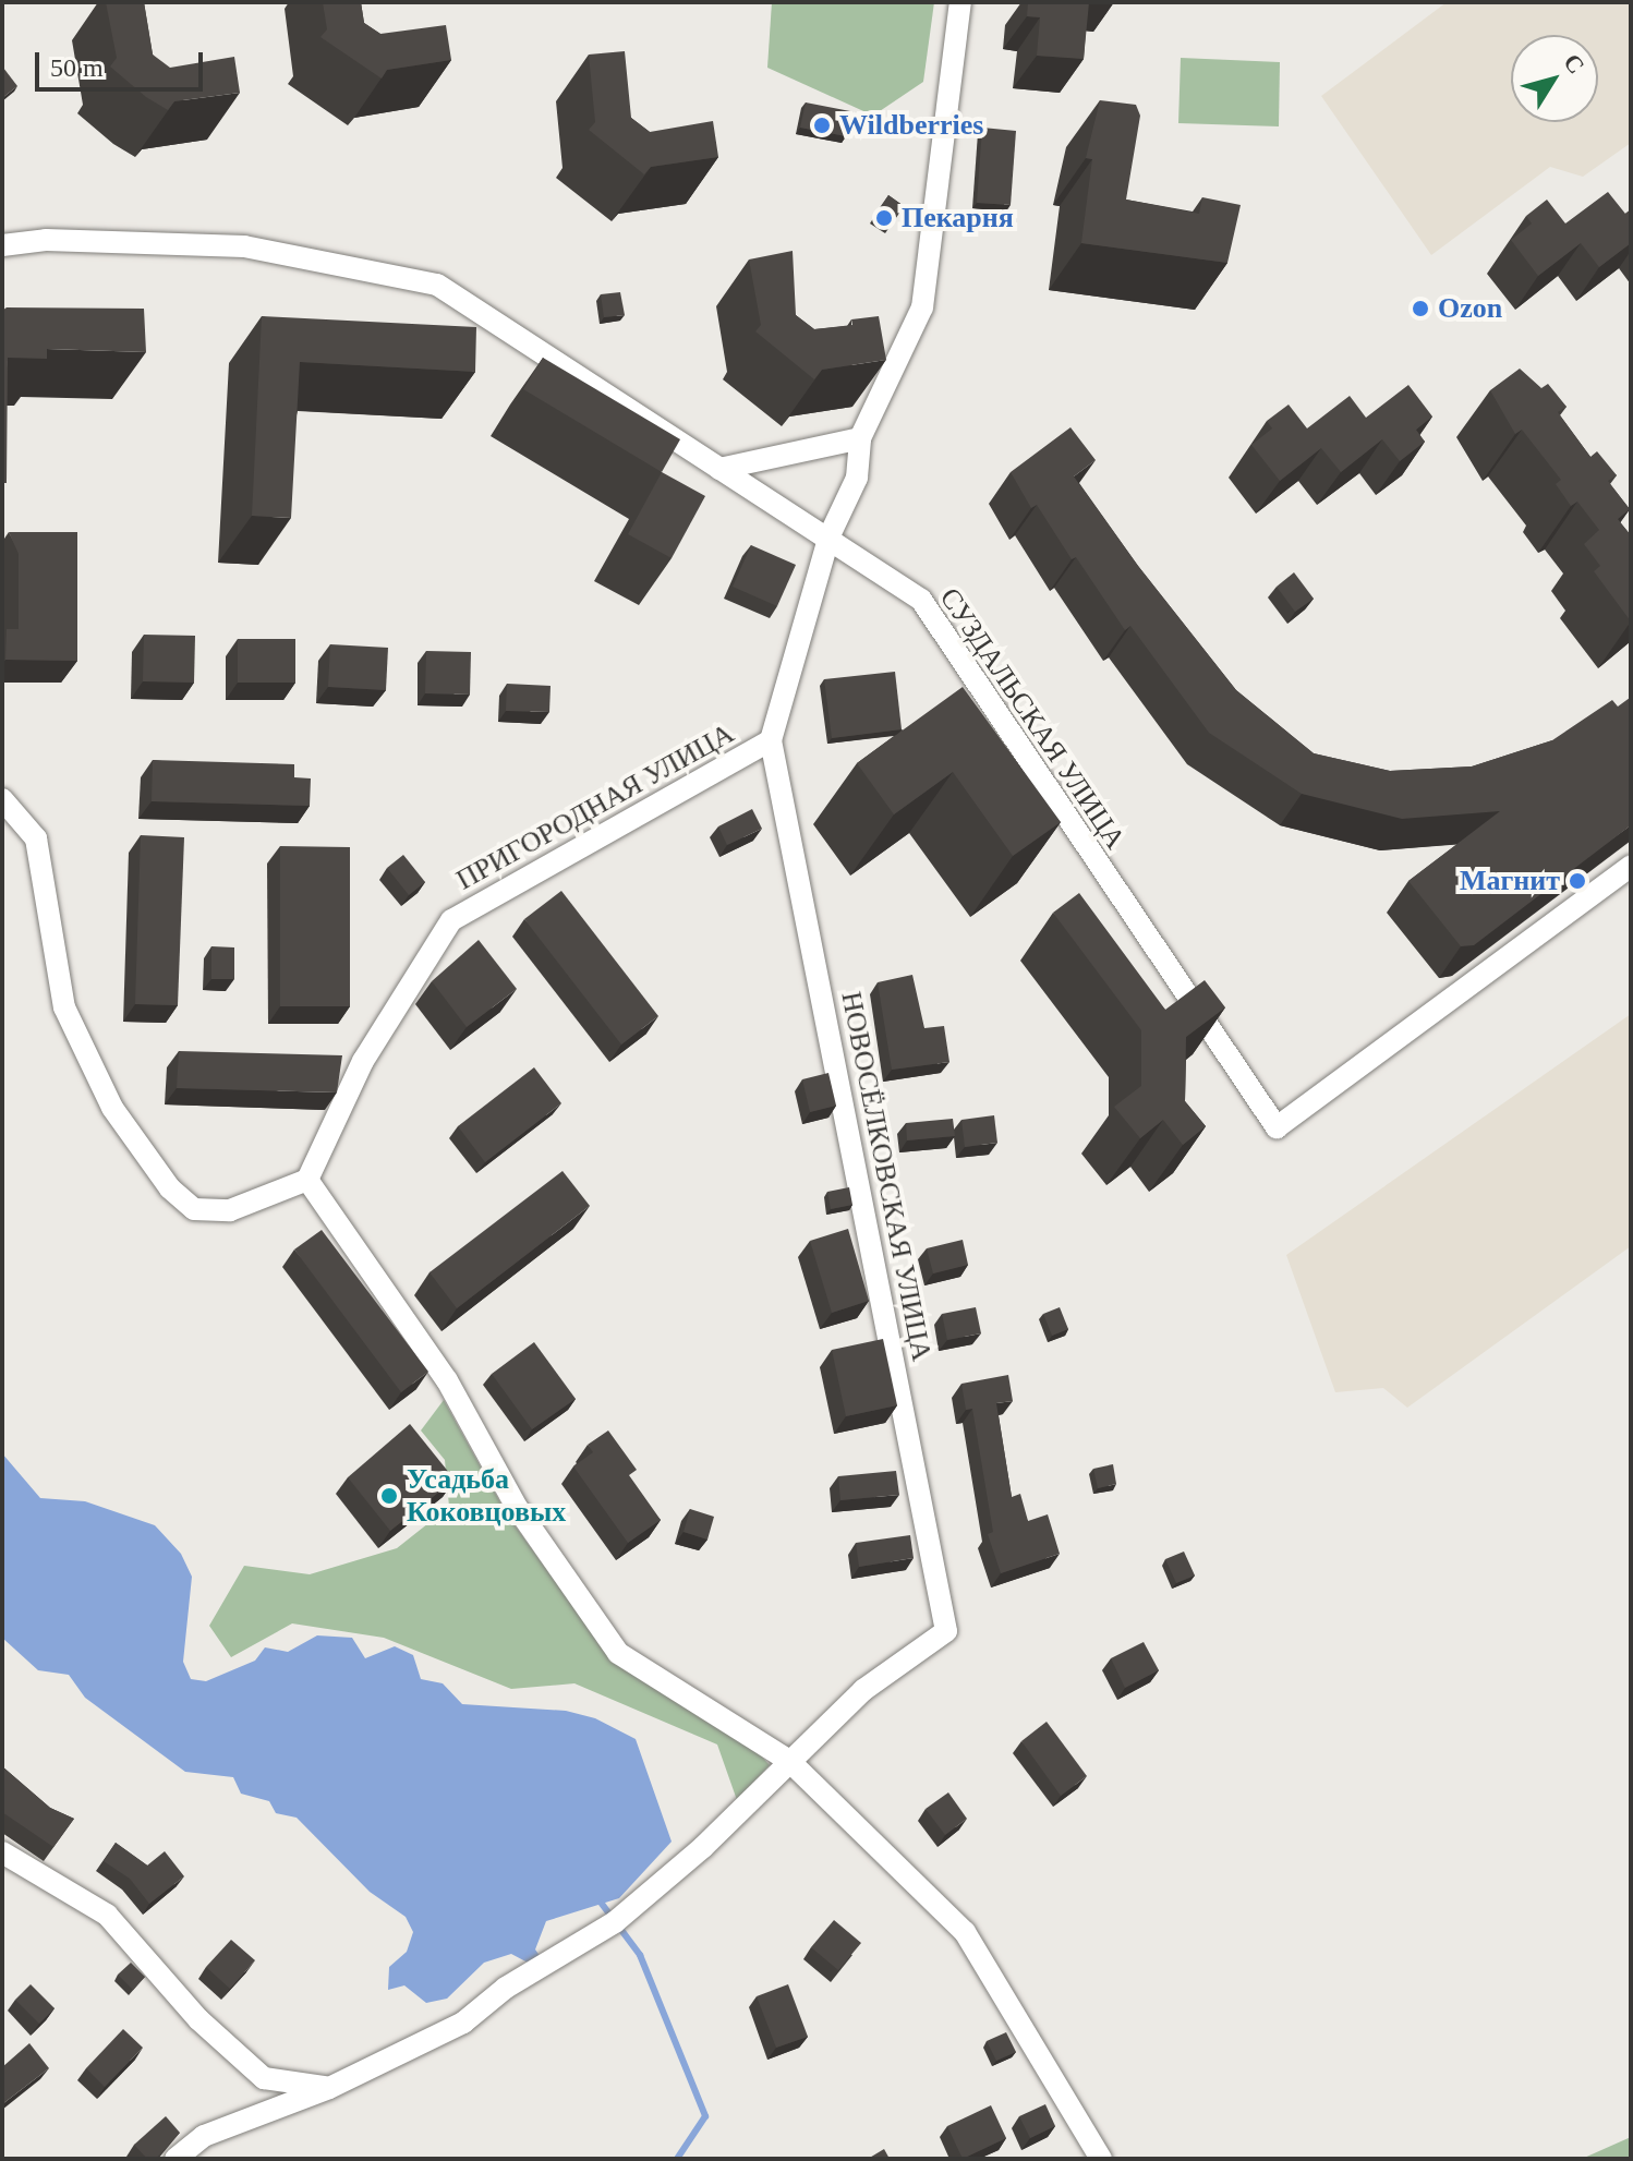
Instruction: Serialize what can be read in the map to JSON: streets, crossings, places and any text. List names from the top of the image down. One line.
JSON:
{"streets":{"street":["СУЗДАЛЬСКАЯ УЛИЦА","ПРИГОРОДНАЯ УЛИЦА","НОВОСЁЛКОВСКАЯ УЛИЦА"]},"crossings":[["СУЗДАЛЬСКАЯ УЛИЦА","НОВОСЁЛКОВСКАЯ УЛИЦА"],["ПРИГОРОДНАЯ УЛИЦА","НОВОСЁЛКОВСКАЯ УЛИЦА"]],"places":["Wildberries","Пекарня","Ozon","Магнит","Усадьба Коковцовых"],"scale_bar":"50 m","north":"top right"}
